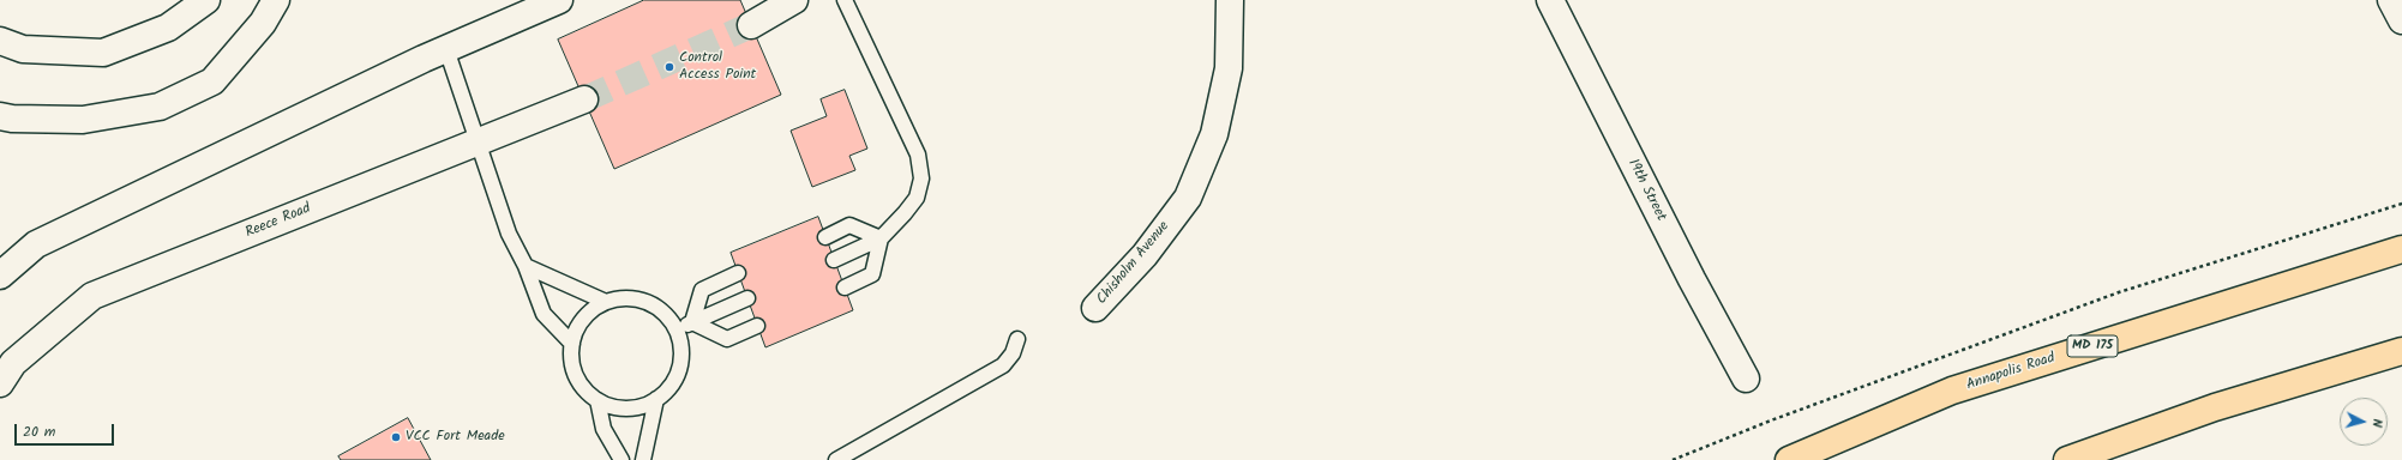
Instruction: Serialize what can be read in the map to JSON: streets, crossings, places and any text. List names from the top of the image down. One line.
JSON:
{"streets":{"main road":["MD 175","Annapolis Road"],"street":["19th Street","Reece Road","Chisholm Avenue"]},"places":["Control Access Point","VCC Fort Meade"],"scale_bar":"20 m","north":"right"}
